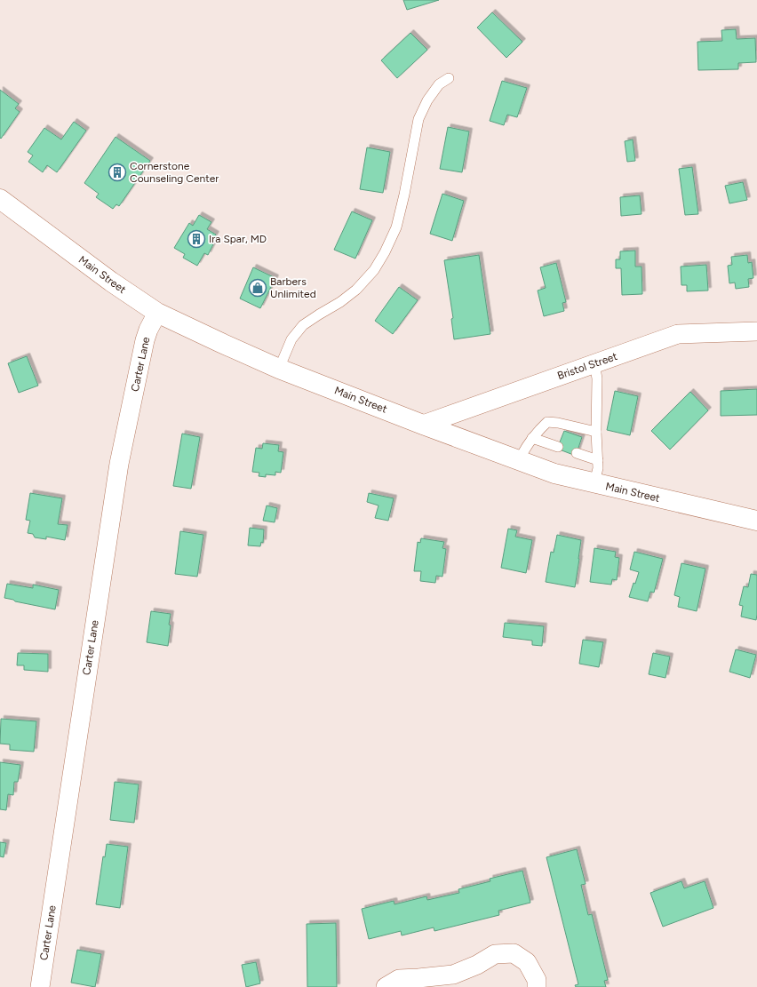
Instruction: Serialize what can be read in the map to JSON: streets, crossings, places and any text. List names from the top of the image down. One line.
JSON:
{"streets":{"highway":["Main Street"],"street":["Carter Lane","Bristol Street"]},"crossings":[["Main Street","Carter Lane"],["Main Street","Bristol Street"]],"places":{"building":["Cornerstone Counseling Center","Ira Spar, MD"],"shop":["Barbers Unlimited"]}}
